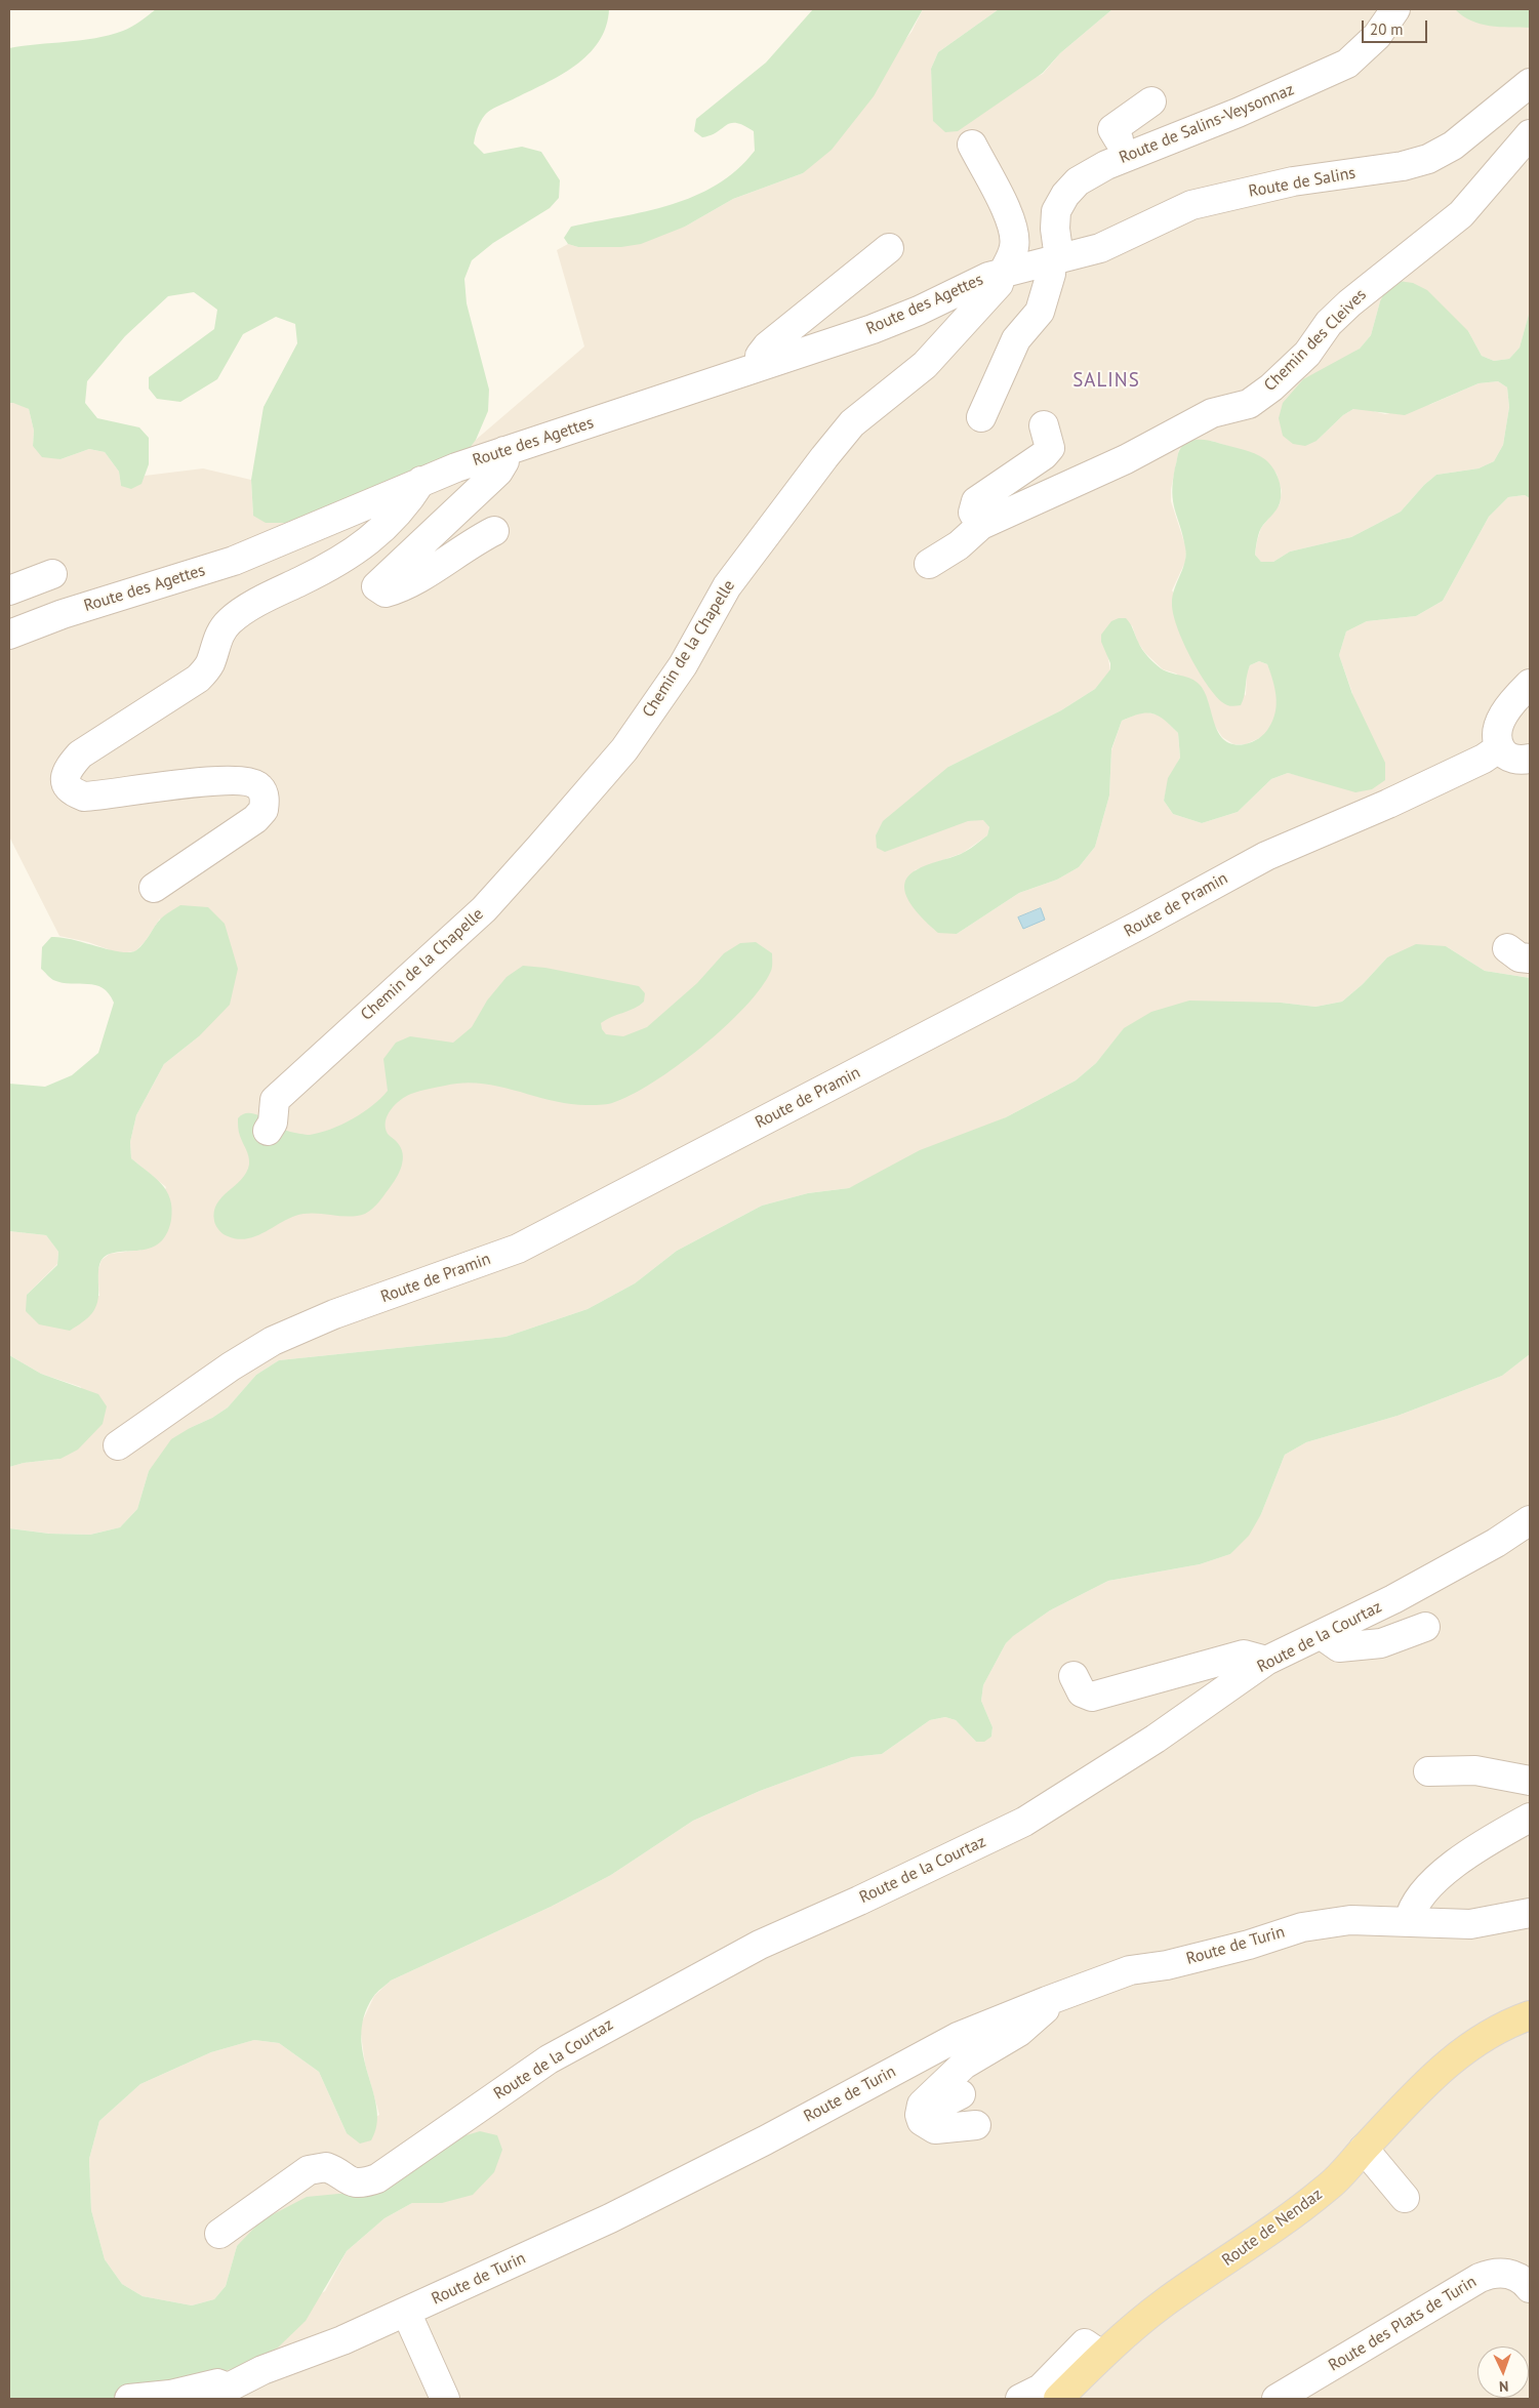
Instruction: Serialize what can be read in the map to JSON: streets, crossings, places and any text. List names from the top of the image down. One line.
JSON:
{"streets":{"main road":["Route de Nendaz"],"street":["Route de Salins-Veysonnaz","Route de Salins","Route des Agettes","Chemin des Cleives","Chemin de la Chapelle","Route de Pramin","Route de la Courtaz","Route de Turin","Route des Plats de Turin"]},"crossings":[["Route de Salins-Veysonnaz","Route de Salins"],["Route de Salins-Veysonnaz","Route des Agettes"],["Route de Salins","Route des Agettes"],["Route des Agettes","Chemin de la Chapelle"]],"districts":["SALINS"],"scale_bar":"20 m","north":"bottom"}
